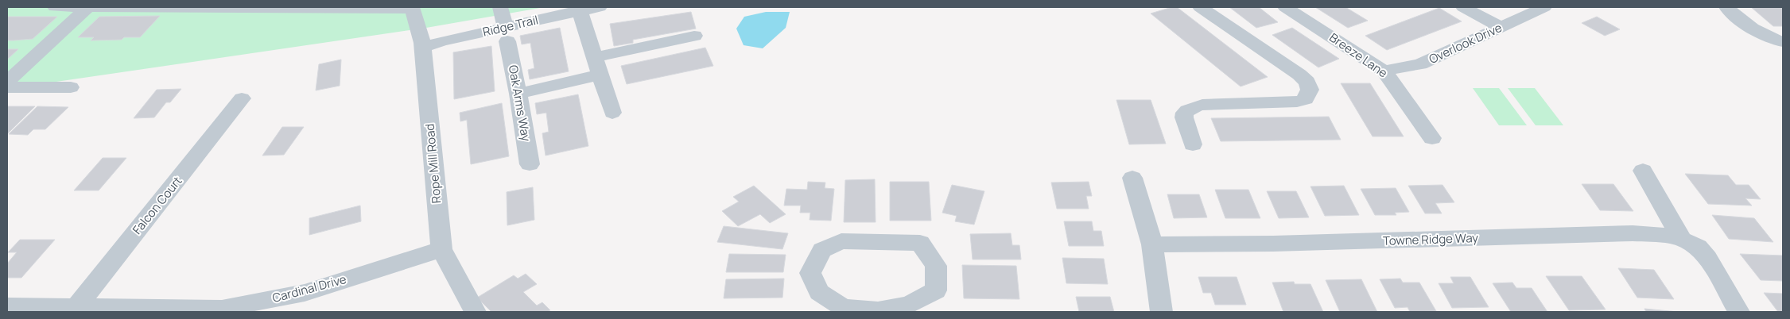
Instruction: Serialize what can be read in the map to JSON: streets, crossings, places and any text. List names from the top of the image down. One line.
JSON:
{"streets":{"street":["Ridge Trail","Overlook Drive","Breeze Lane","Oak Arms Way","Rope Mill Road","Falcon Court","Towne Ridge Way","Cardinal Drive"]},"crossings":[["Ridge Trail","Oak Arms Way"],["Ridge Trail","Rope Mill Road"],["Overlook Drive","Breeze Lane"],["Rope Mill Road","Cardinal Drive"],["Falcon Court","Cardinal Drive"]]}
